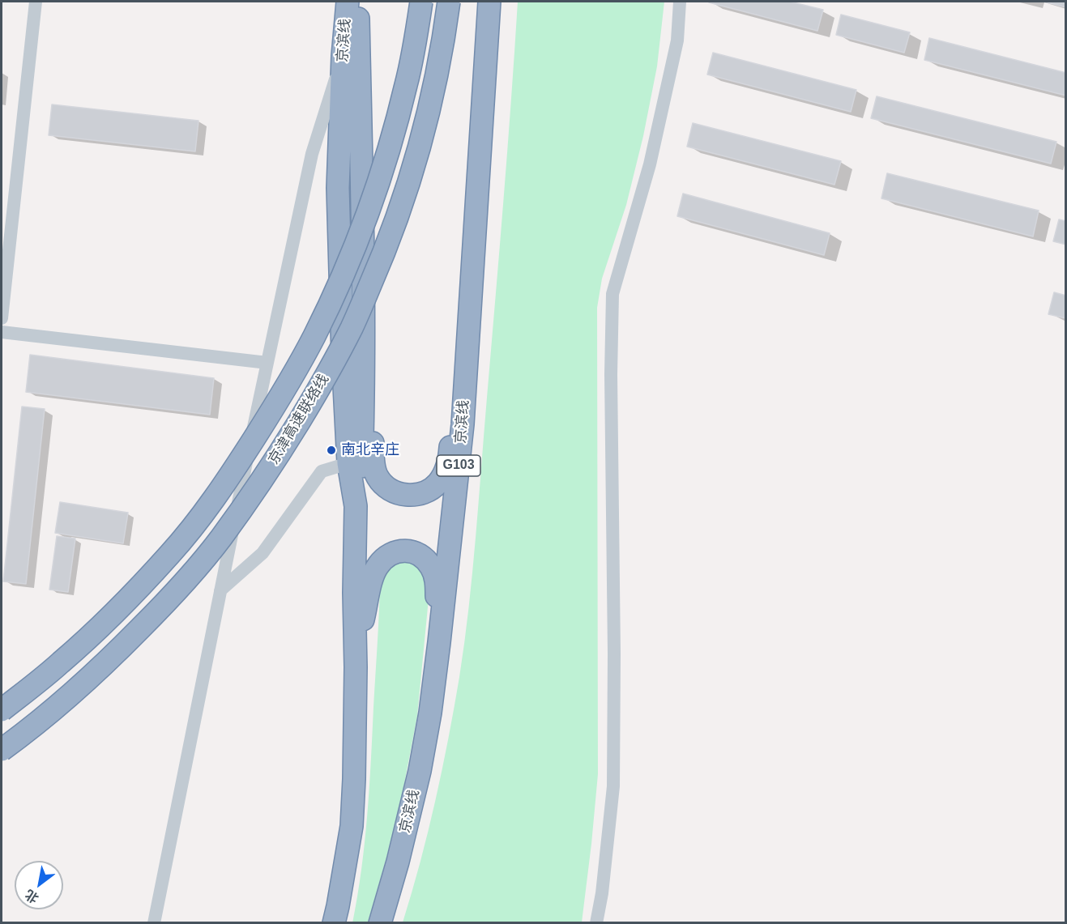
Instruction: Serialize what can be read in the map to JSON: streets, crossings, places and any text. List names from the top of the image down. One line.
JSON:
{"streets":{"highway":["京滨线","京津高速联络线","G103"]},"places":["南北辛庄"],"north":"bottom left"}
